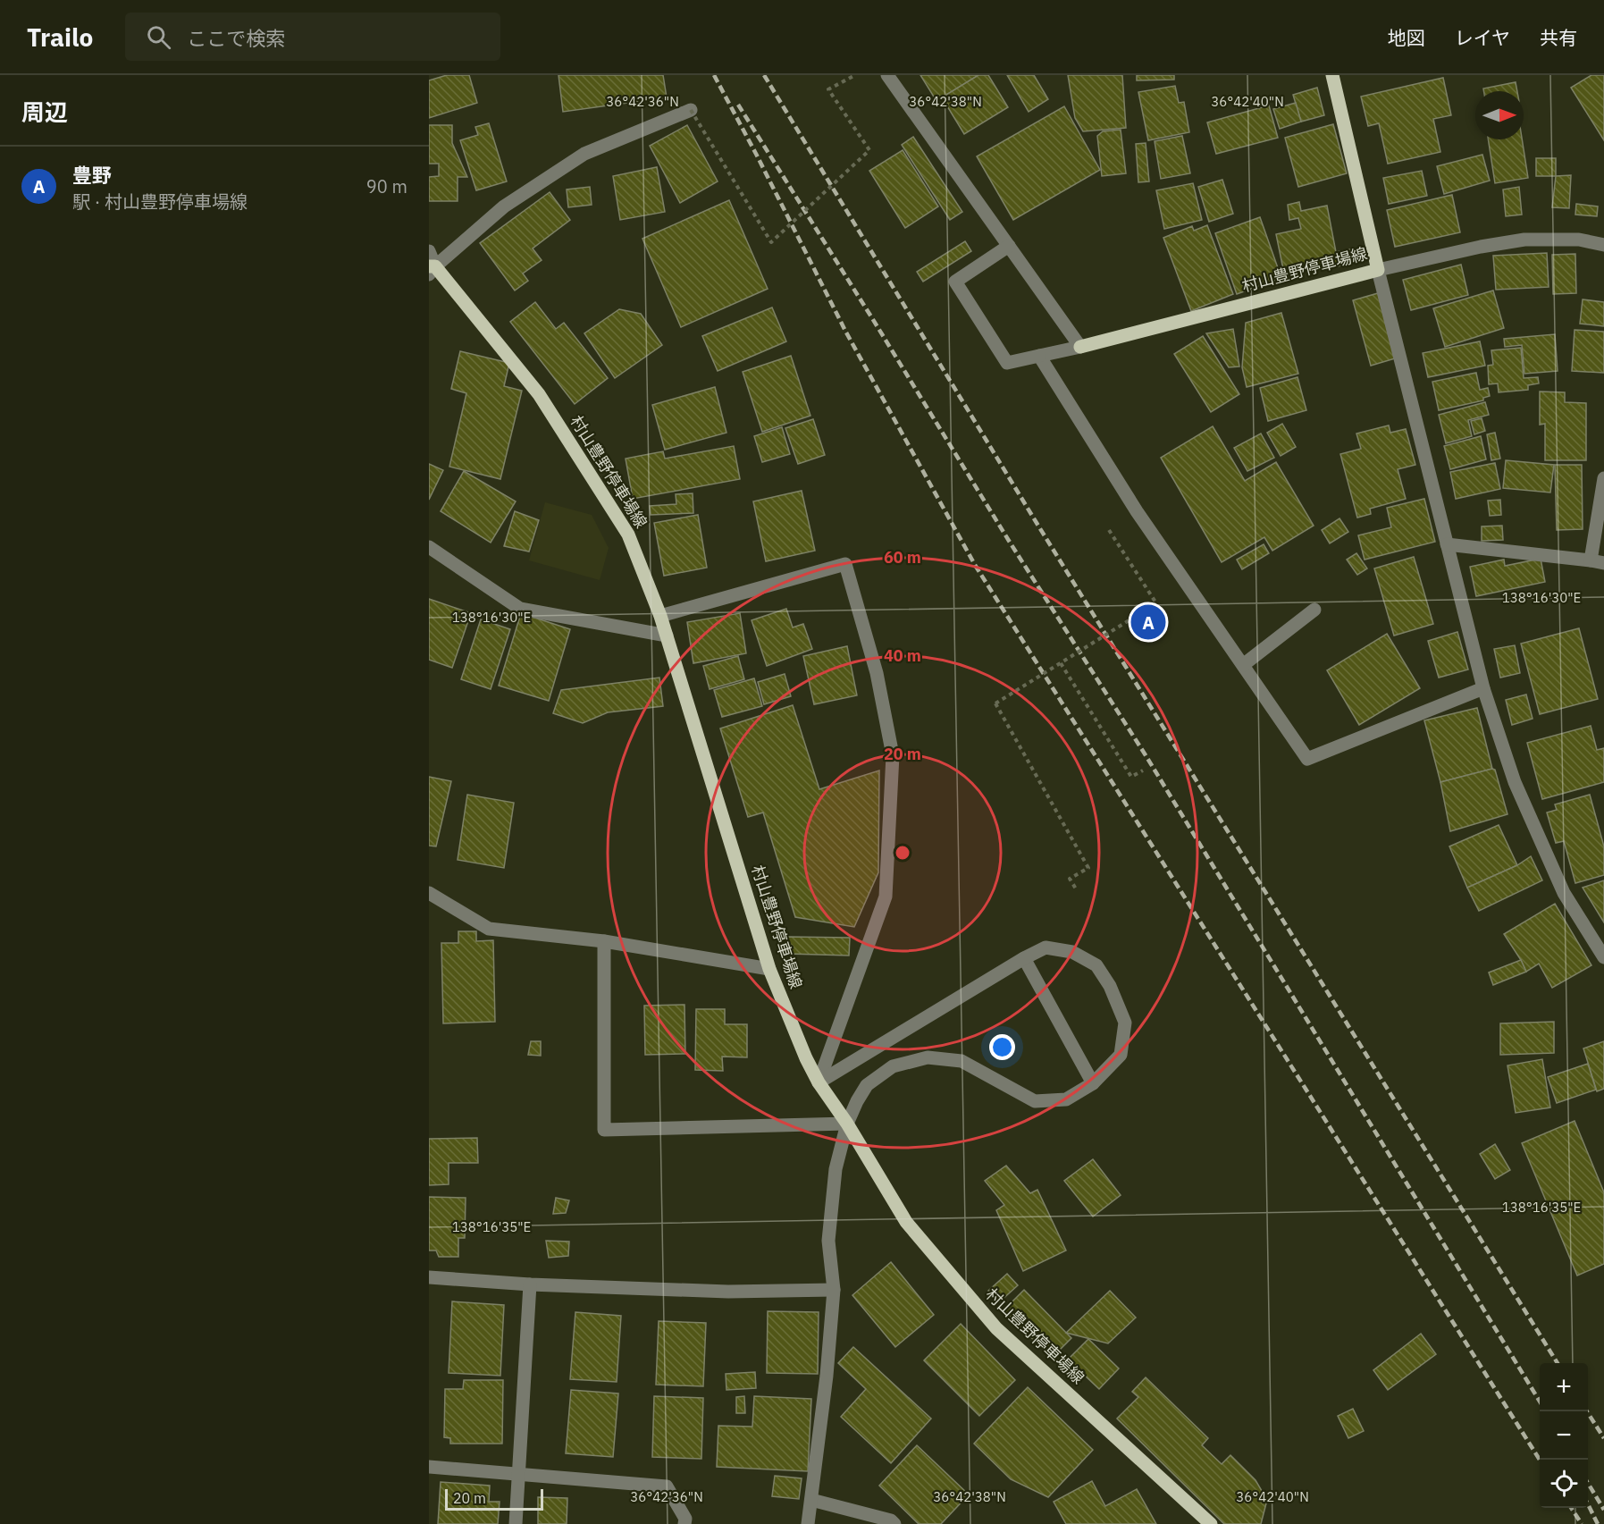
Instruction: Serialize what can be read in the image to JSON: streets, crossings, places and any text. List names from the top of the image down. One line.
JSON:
{"streets":{"main road":["村山豊野停車場線"]},"scale_bar":"20 m","north":"right","page":{"header":"Trailo","search":"ここで検索","nav":["地図","レイヤ","共有"],"heading":"周辺","list":[{"mark":"A","name":"豊野","note":"駅 · 村山豊野停車場線","value":"90 m"}],"pins":"A","map_buttons":["+","−"],"scale":"20 m"},"coordinates":["36°42'36\"N","36°42'38\"N","36°42'40\"N","138°16'30\"E","138°16'35\"E"],"rings":["60 m","40 m","20 m"]}
